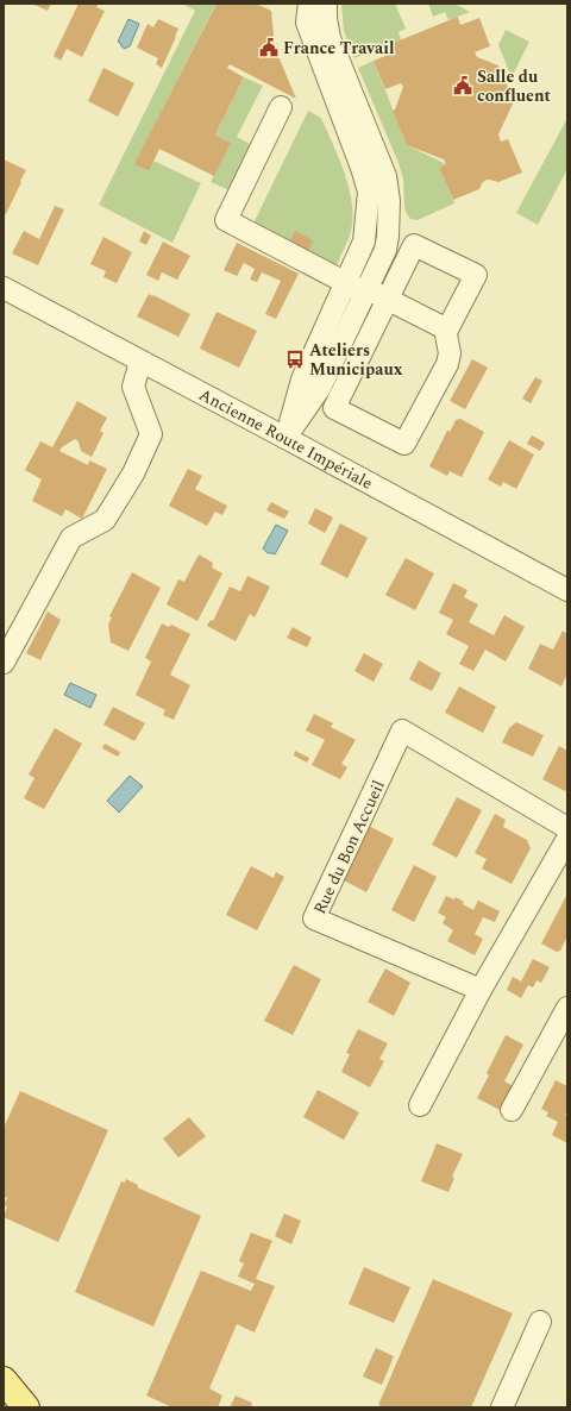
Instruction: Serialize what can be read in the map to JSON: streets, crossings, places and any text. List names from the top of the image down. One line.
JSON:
{"streets":{"street":["Ancienne Route Impériale","Rue du Bon Accueil"]},"places":{"public building":["France Travail","Salle du confluent"],"bus stop":["Ateliers Municipaux"]}}
